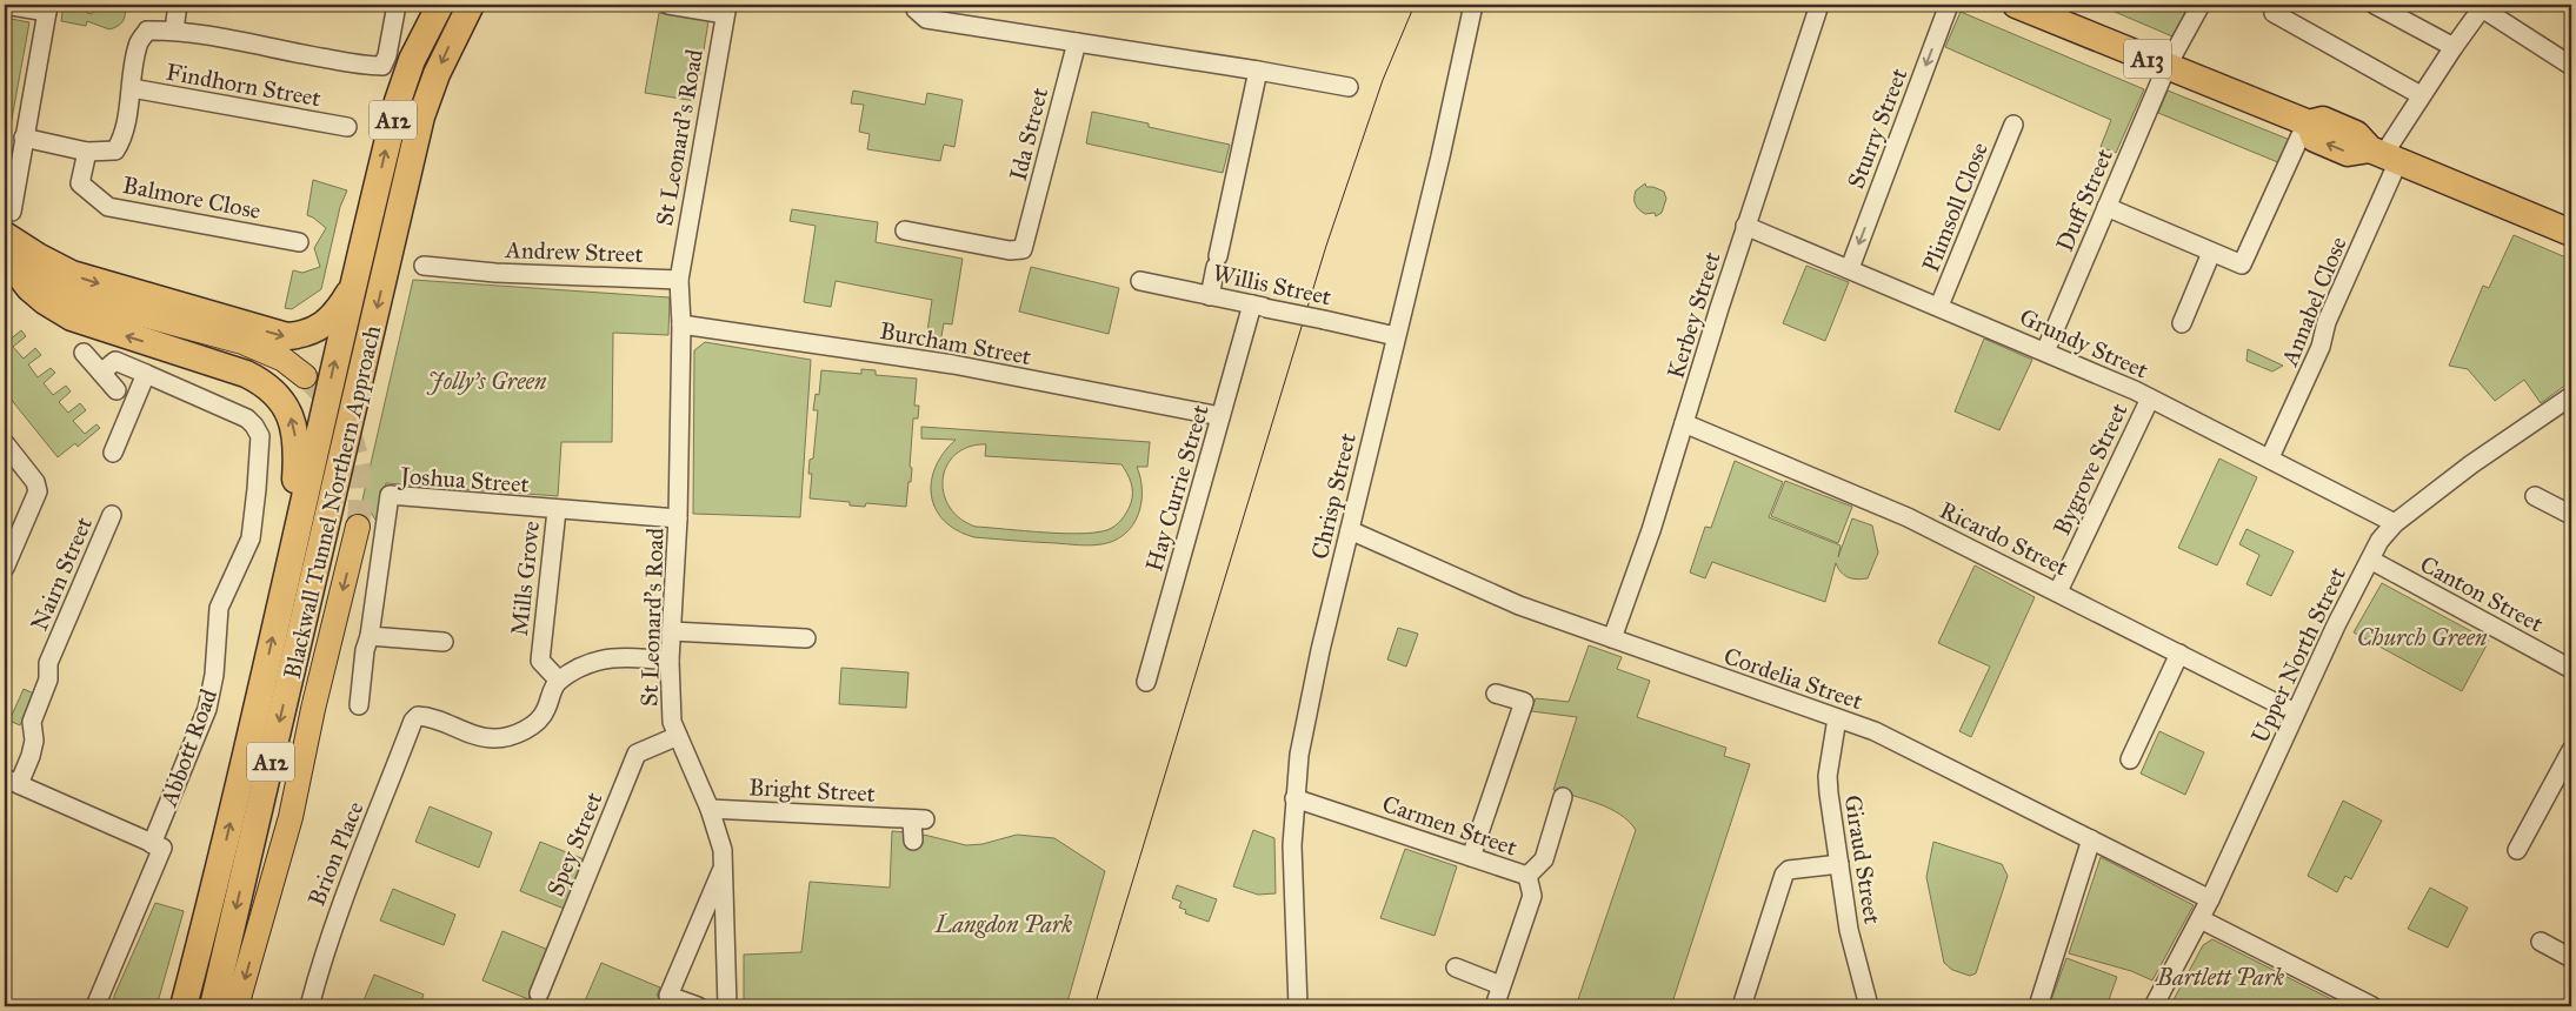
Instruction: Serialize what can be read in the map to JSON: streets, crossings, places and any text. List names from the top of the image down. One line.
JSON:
{"streets":{"highway":["A13","A12","Blackwall Tunnel Northern Approach"],"street":["Findhorn Street","Sturry Street","Ida Street","St Leonard's Road","Balmore Close","Duff Street","Plimsoll Close","Andrew Street","Willis Street","Annabel Close","Kerbey Street","Burcham Street","Grundy Street","Bygrove Street","Joshua Street","Hay Currie Street","Chrisp Street","Ricardo Street","Nairn Street","Mills Grove","Canton Street","Upper North Street","Cordelia Street","Abbott Road","Bright Street","Carmen Street","Spey Street","Brion Place","Giraud Street"]},"crossings":[["A13","Duff Street"],["A13","Annabel Close"],["Findhorn Street","Balmore Close"],["A12","Blackwall Tunnel Northern Approach"],["Sturry Street","Grundy Street"],["St Leonard's Road","Andrew Street"],["St Leonard's Road","Burcham Street"],["St Leonard's Road","Joshua Street"],["St Leonard's Road","Bright Street"],["St Leonard's Road","Spey Street"],["Duff Street","Grundy Street"],["Plimsoll Close","Grundy Street"],["Willis Street","Hay Currie Street"],["Willis Street","Chrisp Street"],["Annabel Close","Grundy Street"],["Kerbey Street","Grundy Street"],["Kerbey Street","Ricardo Street"],["Kerbey Street","Cordelia Street"],["Burcham Street","Hay Currie Street"],["Grundy Street","Bygrove Street"],["Grundy Street","Upper North Street"],["Bygrove Street","Ricardo Street"],["Joshua Street","Mills Grove"],["Chrisp Street","Cordelia Street"],["Chrisp Street","Carmen Street"],["Ricardo Street","Upper North Street"],["Mills Grove","Brion Place"],["Canton Street","Upper North Street"],["Upper North Street","Cordelia Street"],["Cordelia Street","Giraud Street"]],"one_way":["Sturry Street"],"parks":["Jolly's Green","Church Green","Langdon Park","Bartlett Park"]}
